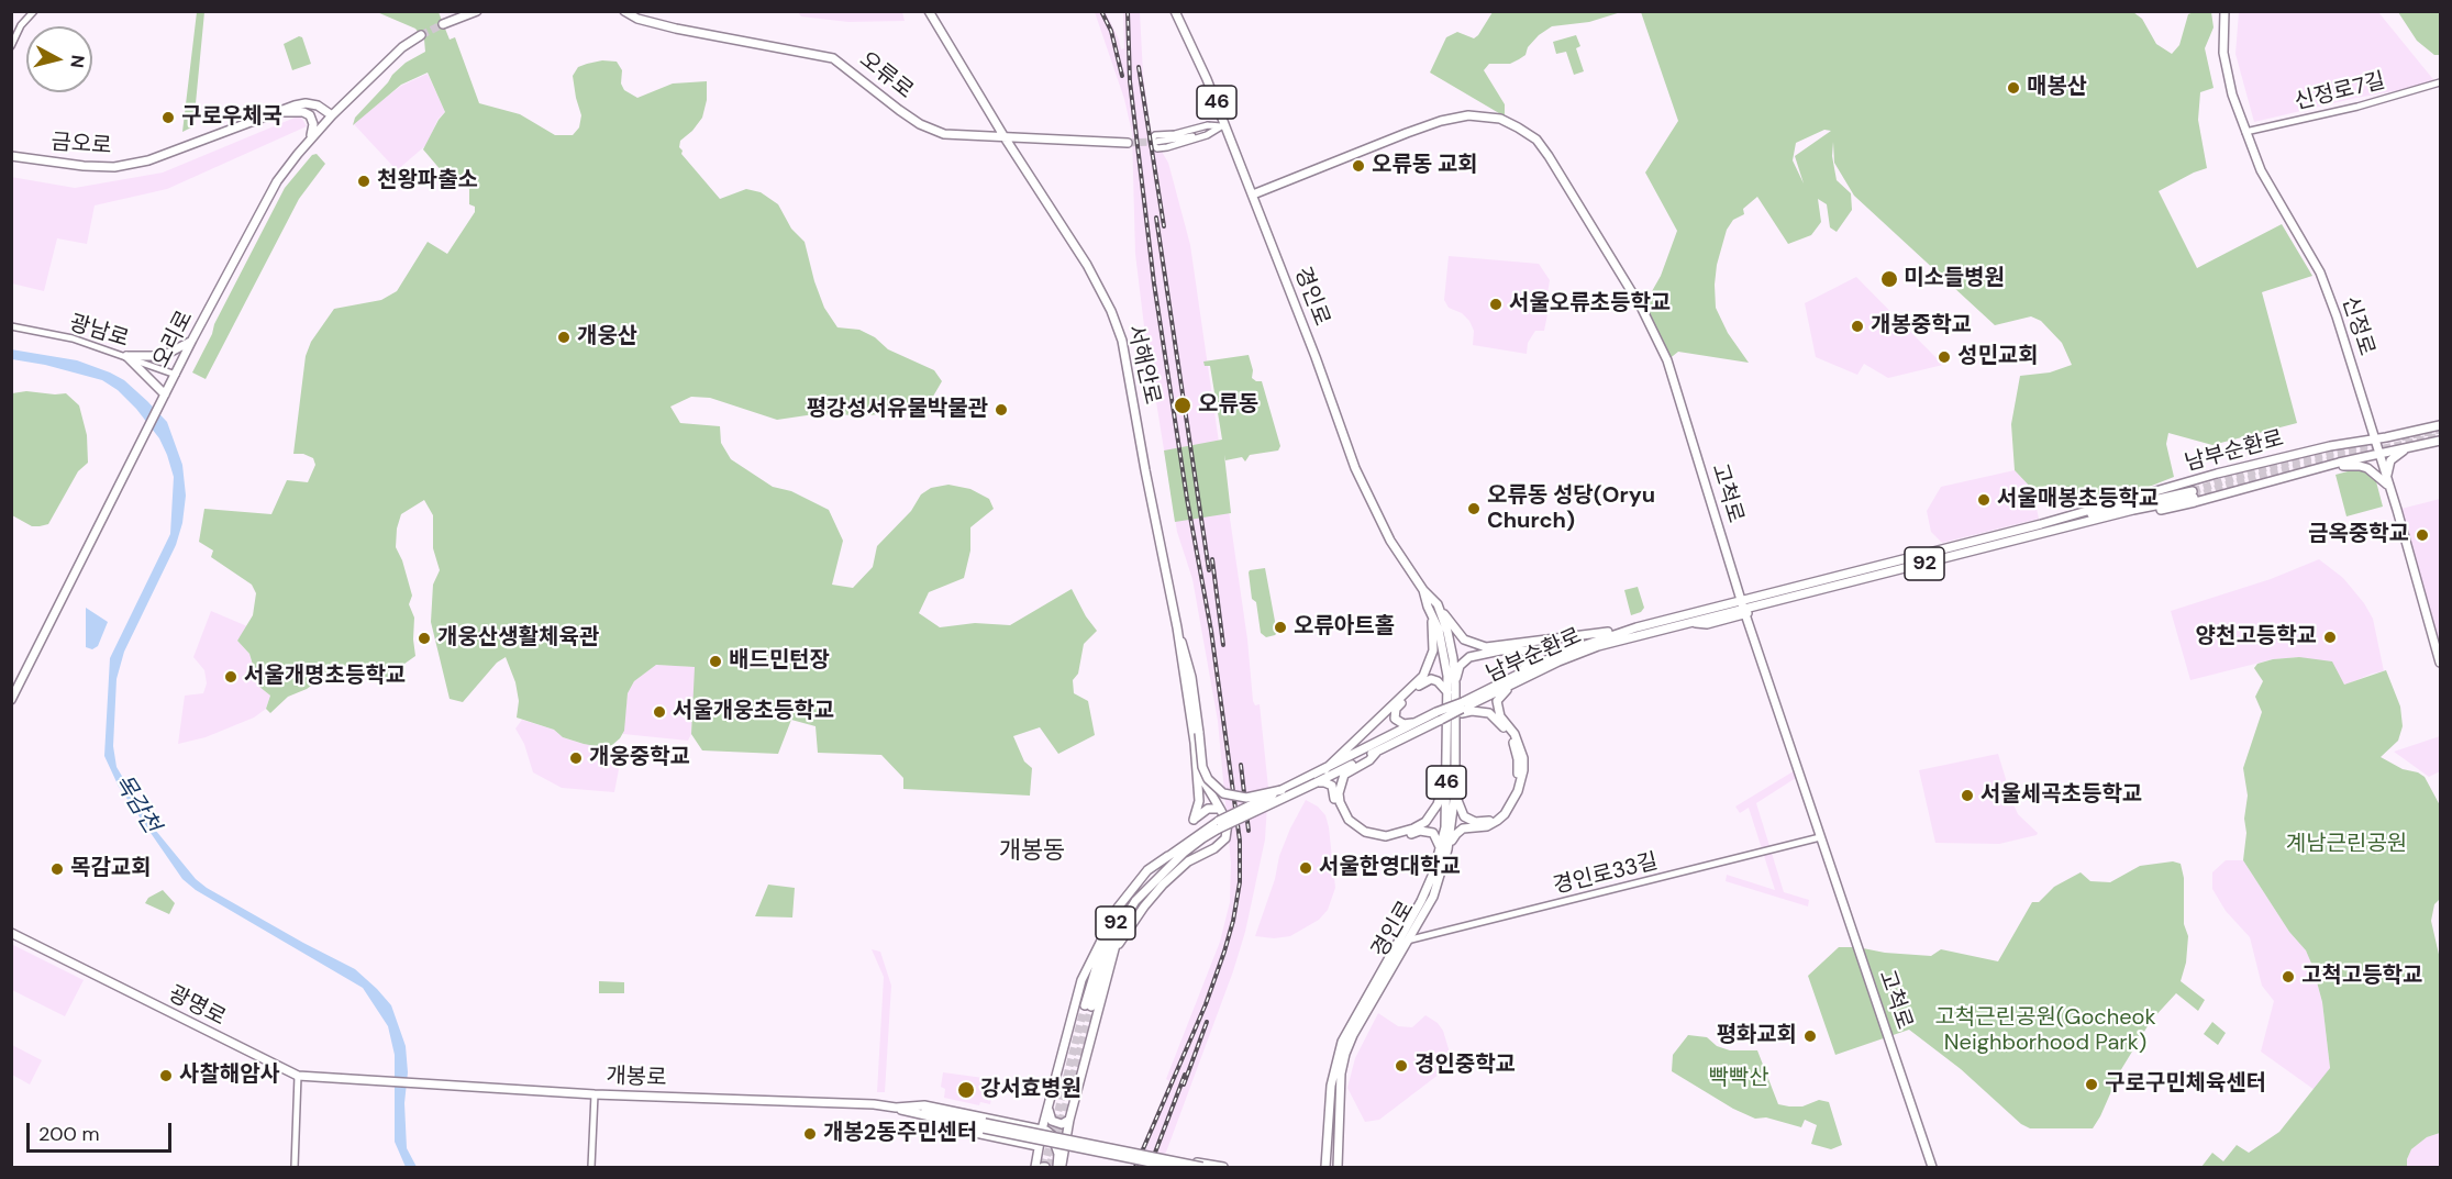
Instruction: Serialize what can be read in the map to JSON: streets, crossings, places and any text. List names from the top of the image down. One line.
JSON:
{"streets":{"main road":["오류로","46","금오로","경인로","신정로","오리로","서해안로","남부순환로","고척로","92","광명로","개봉로"],"street":["신정로7길","광남로","경인로33길"]},"crossings":[["오류로","서해안로"],["신정로7길","신정로"],["금오로","오리로"],["경인로","고척로"],["경인로","경인로33길"],["신정로","남부순환로"],["광남로","오리로"],["남부순환로","고척로"],["고척로","경인로33길"],["광명로","개봉로"]],"districts":["개봉동"],"water":["목감천"],"parks":["계남근린공원","고척근린공원(Gocheok Neighborhood Park)","빡빡산"],"places":["매봉산","구로우체국","오류동 교회","천왕파출소","미소들병원","서울오류초등학교","개봉중학교","개웅산","성민교회","오류동","평강성서유물박물관","서울매봉초등학교","오류동 성당(Oryu Church)","금옥중학교","오류아트홀","양천고등학교","개웅산생활체육관","배드민턴장","서울개명초등학교","서울개웅초등학교","개웅중학교","서울세곡초등학교","서울한영대학교","목감교회","고척고등학교","평화교회","경인중학교","사찰해암사","구로구민체육센터","강서효병원","개봉2동주민센터"],"scale_bar":"200 m","north":"right"}
